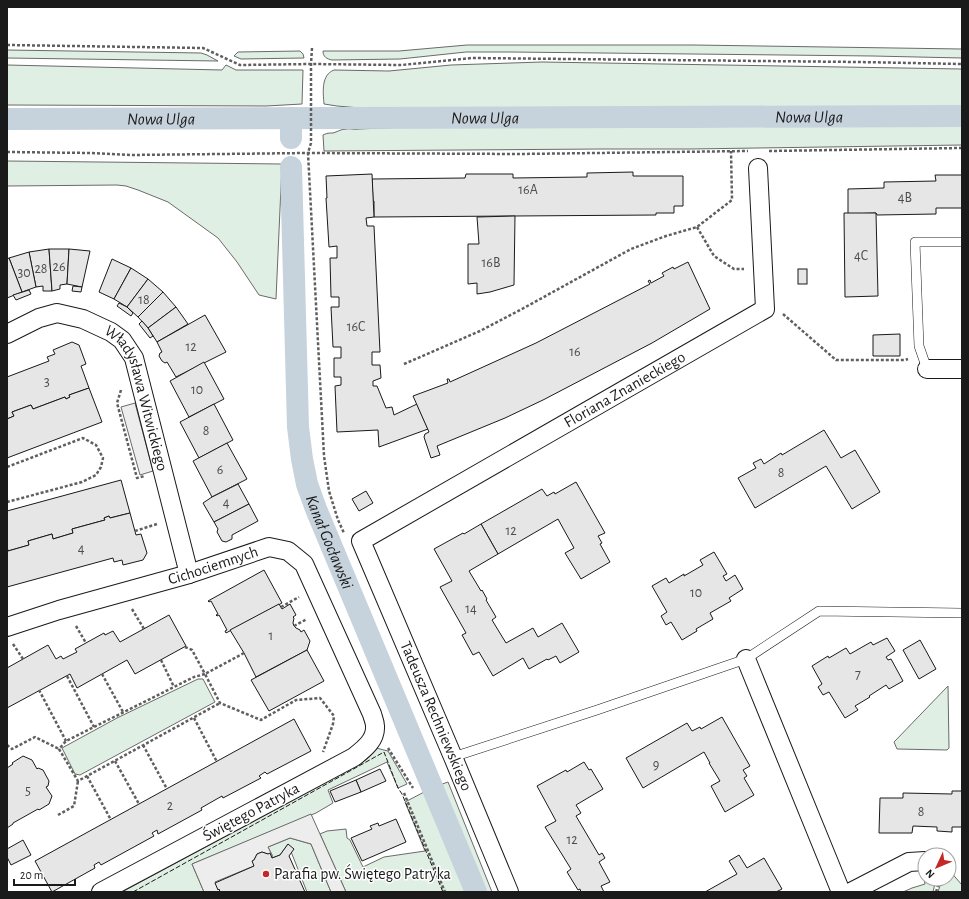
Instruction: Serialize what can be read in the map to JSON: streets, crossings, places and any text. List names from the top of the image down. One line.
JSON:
{"streets":{"street":["Floriana Znanieckiego","Władysława Witwickiego","Cichociemnych","Tadeusza Rechniewskiego","Świętego Patryka"]},"crossings":[["Floriana Znanieckiego","Tadeusza Rechniewskiego"],["Władysława Witwickiego","Cichociemnych"],["Cichociemnych","Świętego Patryka"]],"water":["Nowa Ulga","Kanał Gocławski"],"places":["Parafia pw. Świętego Patryka"],"house_numbers":["16A","4B","4C","16B","26","28","30","18","16C","12","16","3","10","8","6","8","4","12","4","10","14","1","7","9","5","2","8","12"],"scale_bar":"20 m","north":"bottom left"}
